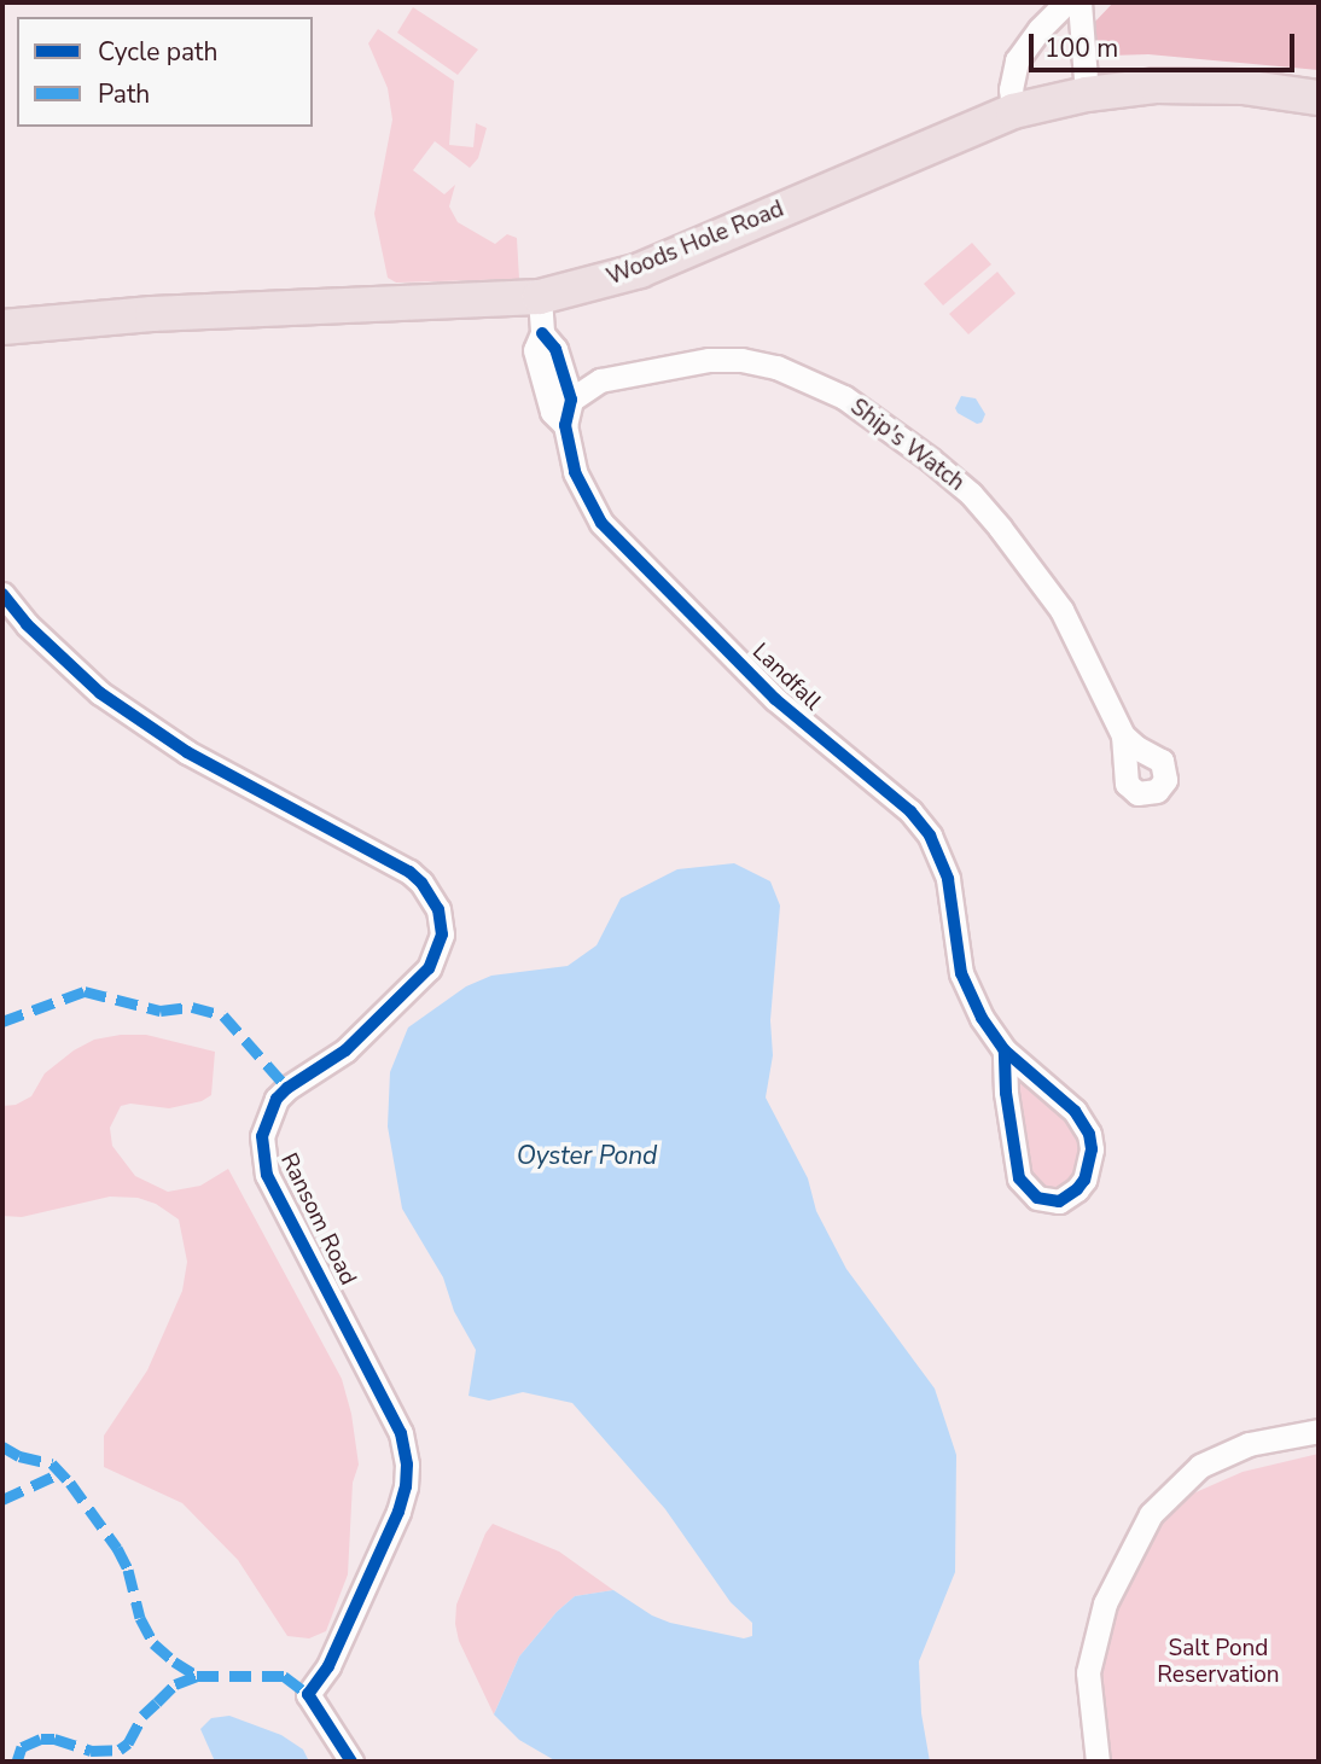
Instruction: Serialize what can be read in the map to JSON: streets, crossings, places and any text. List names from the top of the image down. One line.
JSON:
{"streets":{"highway":["Woods Hole Road"],"street":["Ship's Watch","Landfall","Ransom Road"]},"crossings":[["Woods Hole Road","Landfall"],["Ship's Watch","Landfall"]],"water":["Oyster Pond"],"parks":["Salt Pond Reservation"],"legend":["Cycle path","Path"],"scale_bar":"100 m"}
